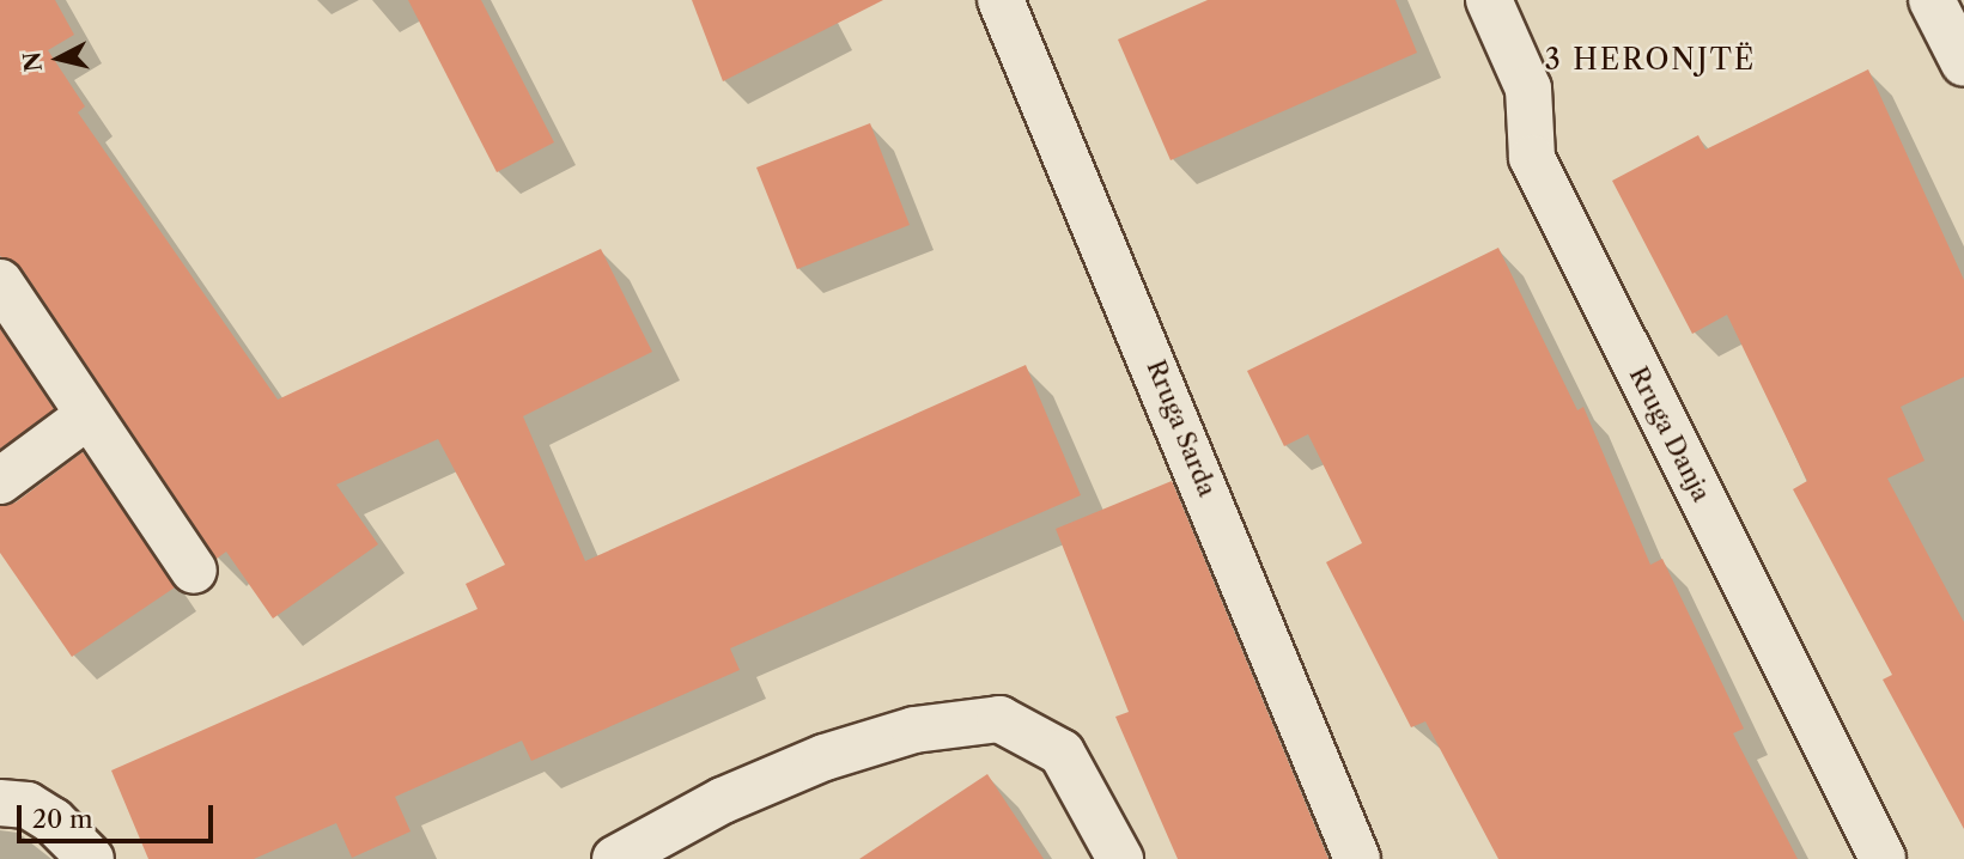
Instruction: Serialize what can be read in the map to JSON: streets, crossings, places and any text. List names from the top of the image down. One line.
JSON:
{"streets":{"street":["Rruga Sarda","Rruga Danja"]},"districts":["3 HERONJTË"],"scale_bar":"20 m","north":"left"}
